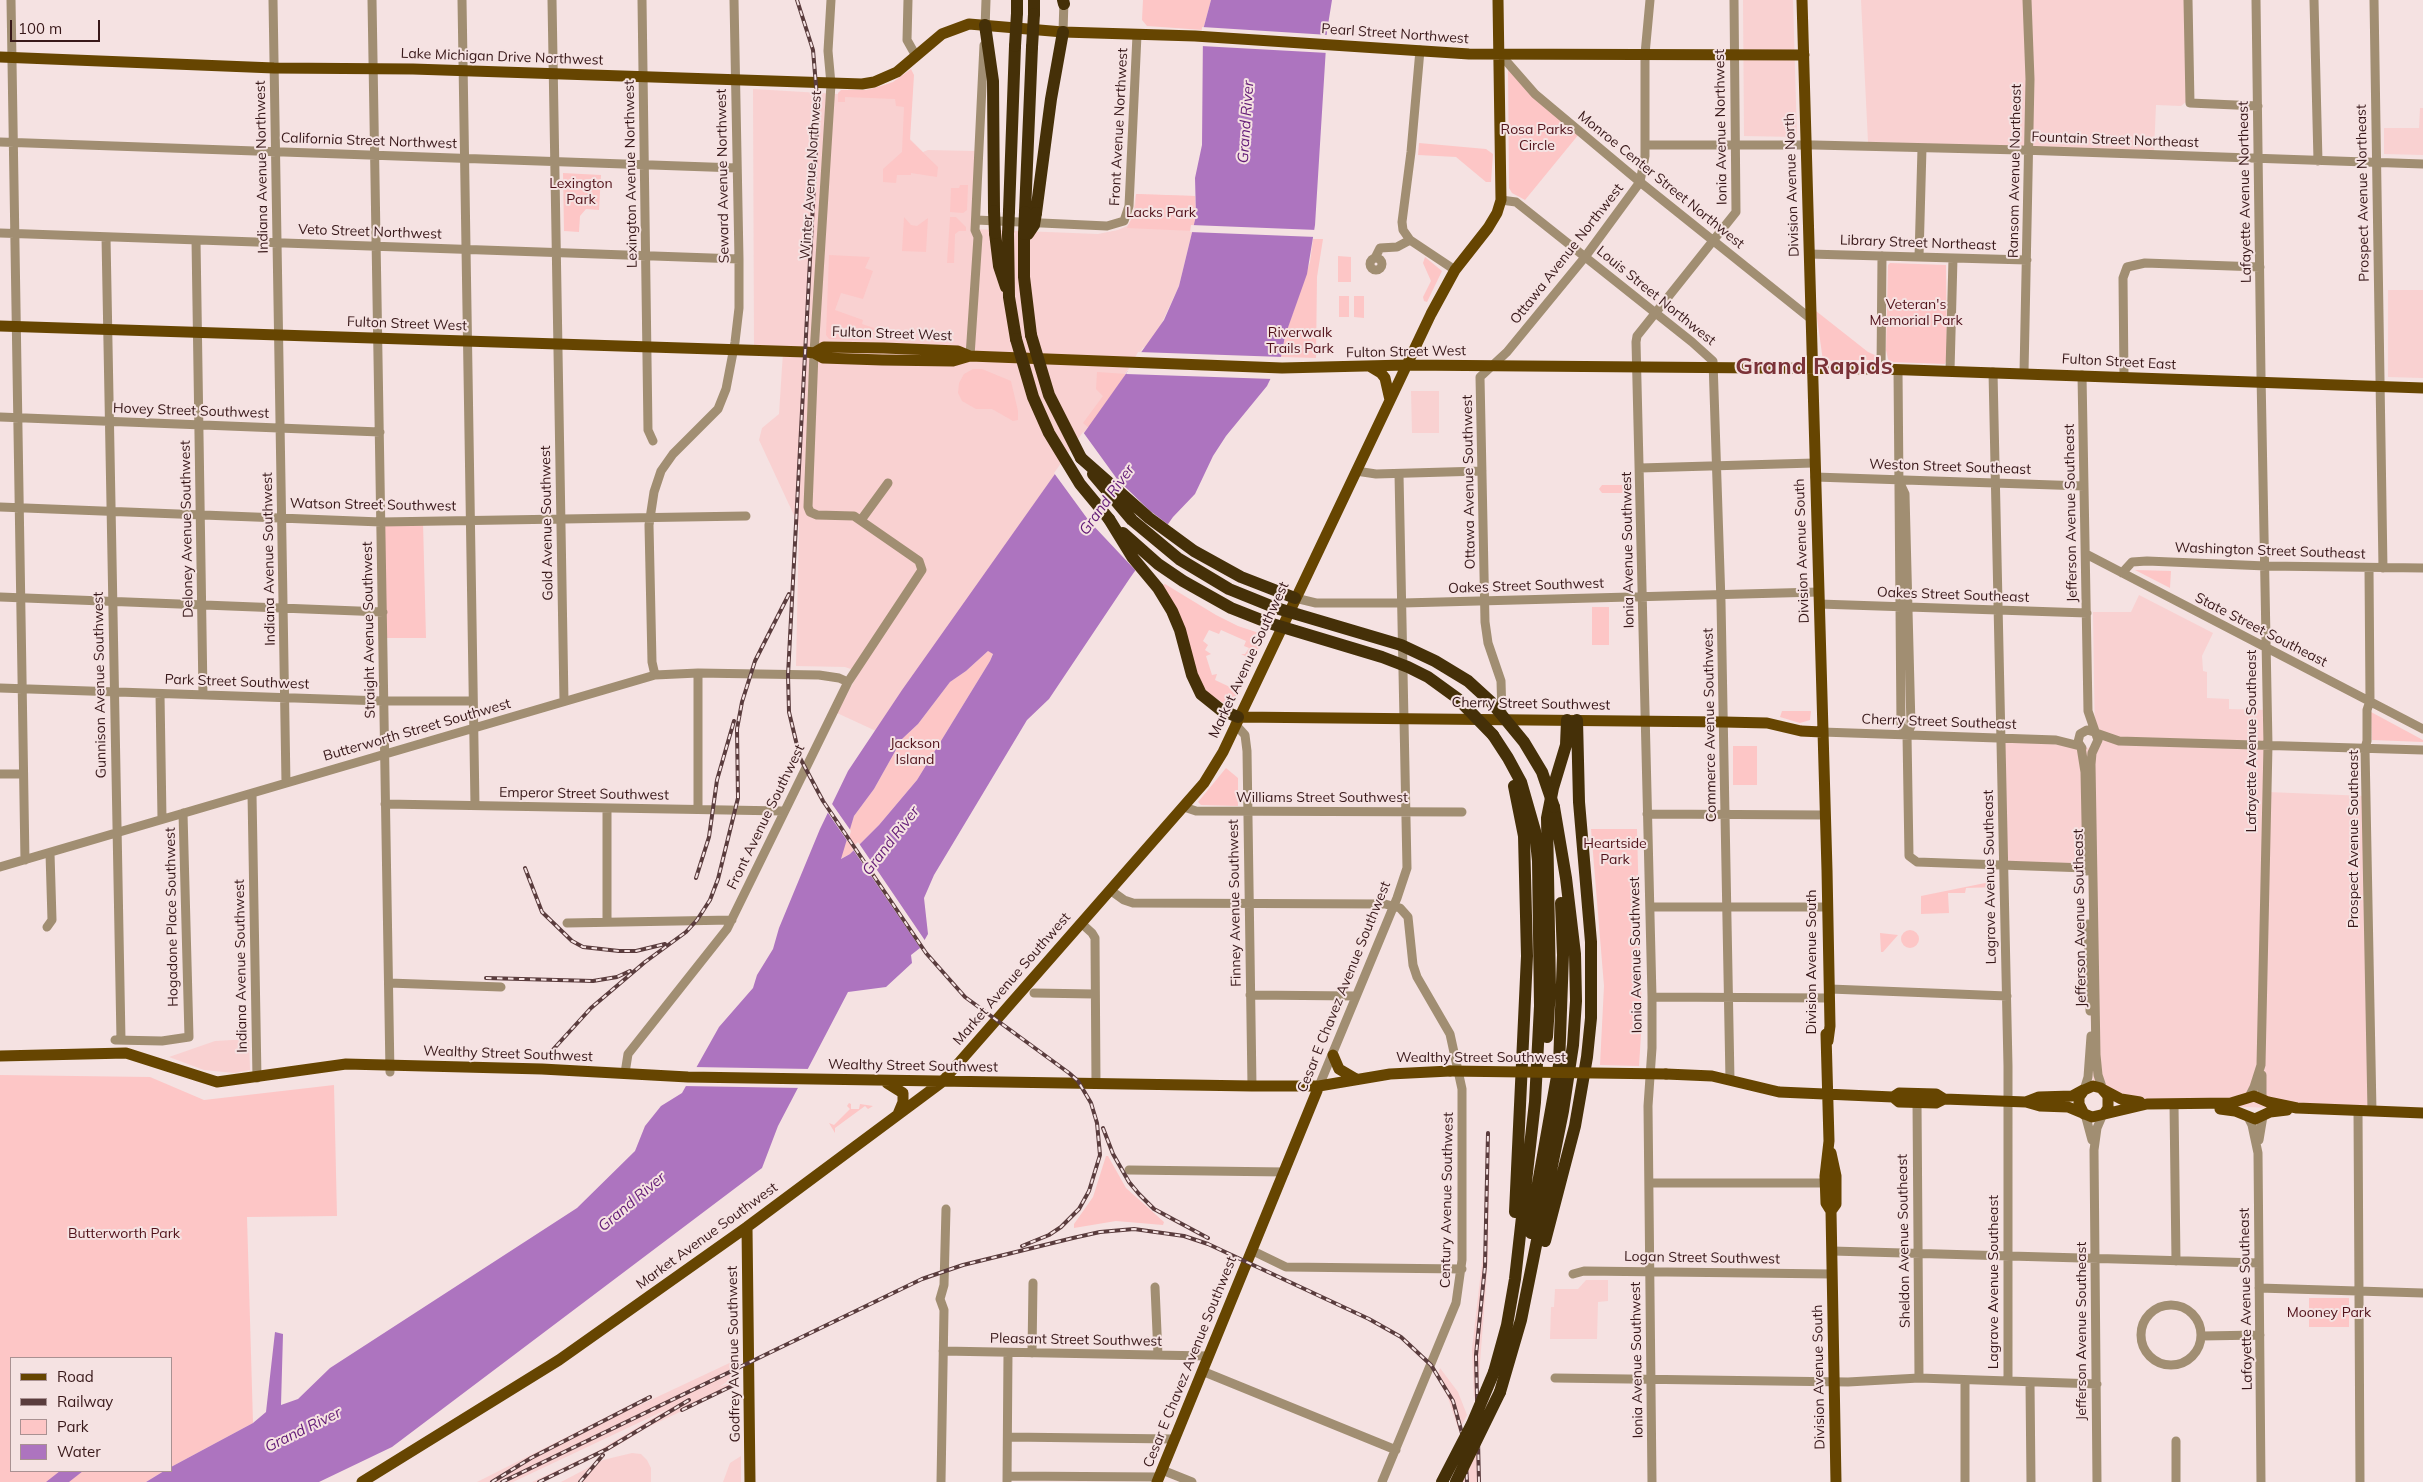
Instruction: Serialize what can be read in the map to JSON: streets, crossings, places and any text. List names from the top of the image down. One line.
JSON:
{"streets":{"main road":["Pearl Street Northwest","Lake Michigan Drive Northwest","Division Avenue North","Fulton Street West","Fulton Street East","Division Avenue South","Market Avenue Southwest","Cherry Street Southwest","Cesar E Chavez Avenue Southwest","Wealthy Street Southwest","Godfrey Avenue Southwest"],"street":["Front Avenue Northwest","Ionia Avenue Northwest","Fountain Street Northeast","California Street Northwest","Indiana Avenue Northwest","Ransom Avenue Northeast","Lexington Avenue Northwest","Winter Avenue Northwest","Seward Avenue Northwest","Monroe Center Street Northwest","Lafayette Avenue Northeast","Prospect Avenue Northeast","Veto Street Northwest","Library Street Northeast","Ottawa Avenue Northwest","Louis Street Northwest","Hovey Street Southwest","Weston Street Southeast","Ottawa Avenue Southwest","Watson Street Southwest","Jefferson Avenue Southeast","Gold Avenue Southwest","Deloney Avenue Southwest","Ionia Avenue Southwest","Washington Street Southeast","Indiana Avenue Southwest","Oakes Street Southwest","Oakes Street Southeast","Straight Avenue Southwest","State Street Southeast","Park Street Southwest","Gunnison Avenue Southwest","Cherry Street Southeast","Commerce Avenue Southwest","Butterworth Street Southwest","Lafayette Avenue Southeast","Emperor Street Southwest","Williams Street Southwest","Front Avenue Southwest","Prospect Avenue Southeast","Lagrave Avenue Southeast","Finney Avenue Southwest","Hogadone Place Southwest","Century Avenue Southwest","Sheldon Avenue Southeast","Logan Street Southwest","Pleasant Street Southwest"]},"crossings":[["Pearl Street Northwest","Lake Michigan Drive Northwest"],["Pearl Street Northwest","Front Avenue Northwest"],["Pearl Street Northwest","Ionia Avenue Northwest"],["Pearl Street Northwest","Monroe Center Street Northwest"],["Pearl Street Northwest","Division Avenue North"],["Pearl Street Northwest","Ottawa Avenue Northwest"],["Lake Michigan Drive Northwest","Indiana Avenue Northwest"],["Lake Michigan Drive Northwest","Lexington Avenue Northwest"],["Lake Michigan Drive Northwest","Winter Avenue Northwest"],["Lake Michigan Drive Northwest","Seward Avenue Northwest"],["Lake Michigan Drive Northwest","Gold Avenue Southwest"],["Lake Michigan Drive Northwest","Straight Avenue Southwest"],["Ionia Avenue Northwest","Fountain Street Northeast"],["Ionia Avenue Northwest","Monroe Center Street Northwest"],["Ionia Avenue Northwest","Louis Street Northwest"],["Ionia Avenue Northwest","Fulton Street West"],["Ionia Avenue Northwest","Ionia Avenue Southwest"],["Fountain Street Northeast","Ransom Avenue Northeast"],["Fountain Street Northeast","Division Avenue North"],["Fountain Street Northeast","Lafayette Avenue Northeast"],["Fountain Street Northeast","Prospect Avenue Northeast"],["Fountain Street Northeast","Ottawa Avenue Northwest"],["California Street Northwest","Indiana Avenue Northwest"],["California Street Northwest","Lexington Avenue Northwest"],["California Street Northwest","Seward Avenue Northwest"],["California Street Northwest","Gold Avenue Southwest"],["California Street Northwest","Straight Avenue Southwest"],["Indiana Avenue Northwest","Veto Street Northwest"],["Indiana Avenue Northwest","Fulton Street West"],["Indiana Avenue Northwest","Indiana Avenue Southwest"],["Ransom Avenue Northeast","Library Street Northeast"],["Ransom Avenue Northeast","Fulton Street East"],["Lexington Avenue Northwest","Veto Street Northwest"],["Lexington Avenue Northwest","Fulton Street West"],["Winter Avenue Northwest","Fulton Street West"],["Winter Avenue Northwest","Front Avenue Southwest"],["Seward Avenue Northwest","Veto Street Northwest"],["Seward Avenue Northwest","Fulton Street West"],["Seward Avenue Northwest","Watson Street Southwest"],["Seward Avenue Northwest","Butterworth Street Southwest"],["Monroe Center Street Northwest","Division Avenue North"],["Monroe Center Street Northwest","Ottawa Avenue Northwest"],["Division Avenue North","Library Street Northeast"],["Division Avenue North","Fulton Street West"],["Division Avenue North","Fulton Street East"],["Division Avenue North","Division Avenue South"],["Lafayette Avenue Northeast","Fulton Street East"],["Lafayette Avenue Northeast","Lafayette Avenue Southeast"],["Prospect Avenue Northeast","Fulton Street East"],["Veto Street Northwest","Gold Avenue Southwest"],["Veto Street Northwest","Deloney Avenue Southwest"],["Veto Street Northwest","Straight Avenue Southwest"],["Veto Street Northwest","Gunnison Avenue Southwest"],["Ottawa Avenue Northwest","Louis Street Northwest"],["Ottawa Avenue Northwest","Fulton Street West"],["Ottawa Avenue Northwest","Ottawa Avenue Southwest"],["Louis Street Northwest","Fulton Street West"],["Louis Street Northwest","Market Avenue Southwest"],["Louis Street Northwest","Commerce Avenue Southwest"],["Fulton Street West","Fulton Street East"],["Fulton Street West","Ottawa Avenue Southwest"],["Fulton Street West","Gold Avenue Southwest"],["Fulton Street West","Deloney Avenue Southwest"],["Fulton Street West","Ionia Avenue Southwest"],["Fulton Street West","Division Avenue South"],["Fulton Street West","Indiana Avenue Southwest"],["Fulton Street West","Straight Avenue Southwest"],["Fulton Street West","Market Avenue Southwest"],["Fulton Street West","Gunnison Avenue Southwest"],["Fulton Street West","Commerce Avenue Southwest"],["Fulton Street East","Jefferson Avenue Southeast"],["Fulton Street East","Division Avenue South"],["Fulton Street East","Lafayette Avenue Southeast"],["Fulton Street East","Lagrave Avenue Southeast"],["Hovey Street Southwest","Deloney Avenue Southwest"],["Hovey Street Southwest","Indiana Avenue Southwest"],["Hovey Street Southwest","Straight Avenue Southwest"],["Hovey Street Southwest","Gunnison Avenue Southwest"],["Weston Street Southeast","Jefferson Avenue Southeast"],["Weston Street Southeast","Division Avenue South"],["Weston Street Southeast","Lagrave Avenue Southeast"],["Ottawa Avenue Southwest","Oakes Street Southwest"],["Ottawa Avenue Southwest","Cherry Street Southwest"],["Watson Street Southwest","Gold Avenue Southwest"],["Watson Street Southwest","Deloney Avenue Southwest"],["Watson Street Southwest","Indiana Avenue Southwest"],["Watson Street Southwest","Straight Avenue Southwest"],["Watson Street Southwest","Gunnison Avenue Southwest"],["Jefferson Avenue Southeast","Oakes Street Southeast"],["Jefferson Avenue Southeast","State Street Southeast"],["Jefferson Avenue Southeast","Cherry Street Southeast"],["Gold Avenue Southwest","Butterworth Street Southwest"],["Deloney Avenue Southwest","Park Street Southwest"],["Ionia Avenue Southwest","Oakes Street Southwest"],["Ionia Avenue Southwest","Cherry Street Southwest"],["Ionia Avenue Southwest","Logan Street Southwest"],["Division Avenue South","Oakes Street Southwest"],["Division Avenue South","Oakes Street Southeast"],["Division Avenue South","Cherry Street Southwest"],["Division Avenue South","Cherry Street Southeast"],["Division Avenue South","Wealthy Street Southwest"],["Division Avenue South","Logan Street Southwest"],["Washington Street Southeast","State Street Southeast"],["Washington Street Southeast","Lafayette Avenue Southeast"],["Washington Street Southeast","Prospect Avenue Southeast"],["Indiana Avenue Southwest","Park Street Southwest"],["Indiana Avenue Southwest","Butterworth Street Southwest"],["Indiana Avenue Southwest","Wealthy Street Southwest"],["Oakes Street Southwest","Market Avenue Southwest"],["Oakes Street Southwest","Commerce Avenue Southwest"],["Oakes Street Southwest","Cesar E Chavez Avenue Southwest"],["Oakes Street Southeast","Lagrave Avenue Southeast"],["Straight Avenue Southwest","Park Street Southwest"],["Straight Avenue Southwest","Butterworth Street Southwest"],["Straight Avenue Southwest","Emperor Street Southwest"],["Straight Avenue Southwest","Wealthy Street Southwest"],["State Street Southeast","Lafayette Avenue Southeast"],["State Street Southeast","Prospect Avenue Southeast"],["Market Avenue Southwest","Cherry Street Southwest"],["Market Avenue Southwest","Williams Street Southwest"],["Market Avenue Southwest","Finney Avenue Southwest"],["Market Avenue Southwest","Wealthy Street Southwest"],["Market Avenue Southwest","Godfrey Avenue Southwest"],["Park Street Southwest","Gunnison Avenue Southwest"],["Gunnison Avenue Southwest","Butterworth Street Southwest"],["Gunnison Avenue Southwest","Hogadone Place Southwest"],["Cherry Street Southwest","Cherry Street Southeast"],["Cherry Street Southwest","Commerce Avenue Southwest"],["Cherry Street Southwest","Finney Avenue Southwest"],["Cherry Street Southwest","Cesar E Chavez Avenue Southwest"],["Cherry Street Southeast","Lagrave Avenue Southeast"],["Commerce Avenue Southwest","Wealthy Street Southwest"],["Butterworth Street Southwest","Front Avenue Southwest"],["Butterworth Street Southwest","Hogadone Place Southwest"],["Emperor Street Southwest","Front Avenue Southwest"],["Williams Street Southwest","Finney Avenue Southwest"],["Williams Street Southwest","Cesar E Chavez Avenue Southwest"],["Front Avenue Southwest","Wealthy Street Southwest"],["Finney Avenue Southwest","Wealthy Street Southwest"],["Cesar E Chavez Avenue Southwest","Wealthy Street Southwest"],["Cesar E Chavez Avenue Southwest","Century Avenue Southwest"],["Cesar E Chavez Avenue Southwest","Pleasant Street Southwest"]],"districts":["Grand Rapids"],"water":["Grand River"],"parks":["Rosa Parks Circle","Lexington Park","Lacks Park","Veteran's Memorial Park","Riverwalk Trails Park","Jackson Island","Heartside Park","Butterworth Park","Mooney Park"],"legend":["Road","Railway","Park","Water"],"scale_bar":"100 m"}
